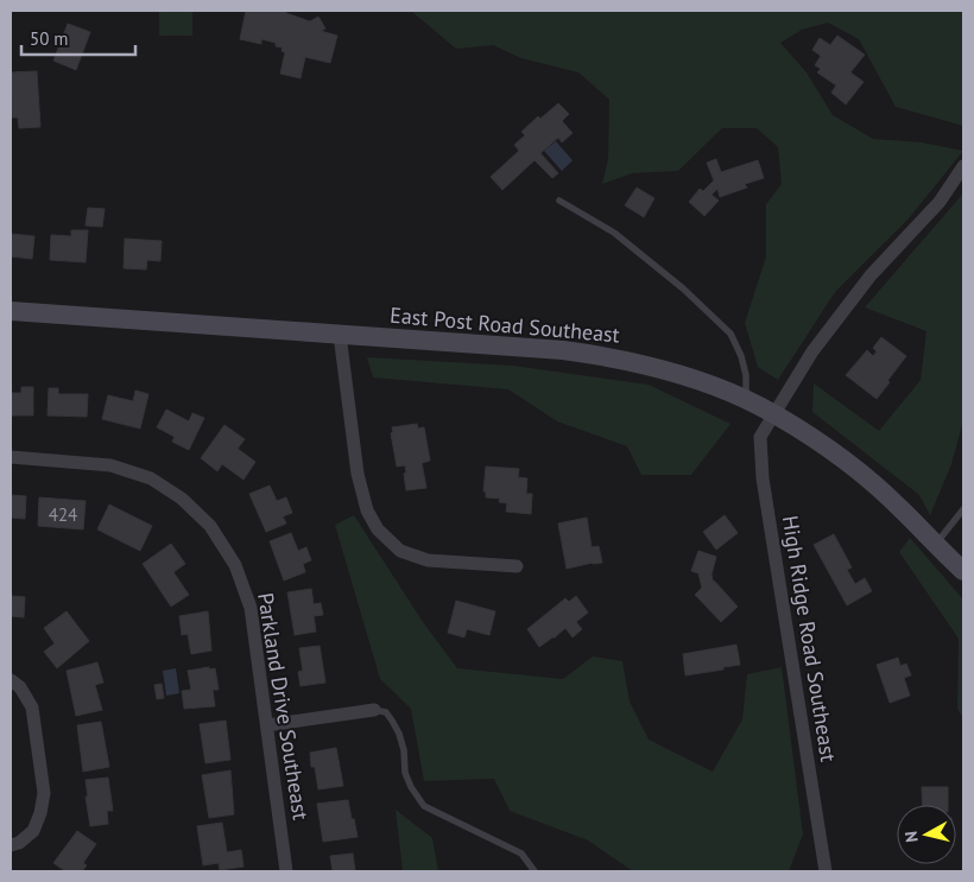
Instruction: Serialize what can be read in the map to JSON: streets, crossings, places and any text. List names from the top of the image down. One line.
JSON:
{"streets":{"main road":["East Post Road Southeast"],"street":["High Ridge Road Southeast","Parkland Drive Southeast"]},"crossings":[["East Post Road Southeast","High Ridge Road Southeast"]],"house_numbers":["424"],"scale_bar":"50 m","north":"left"}
